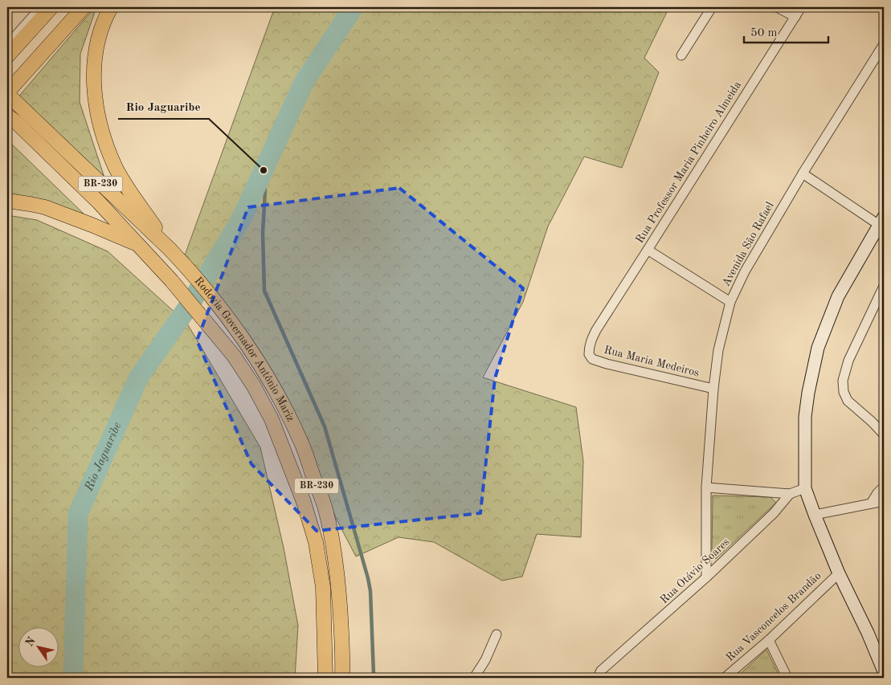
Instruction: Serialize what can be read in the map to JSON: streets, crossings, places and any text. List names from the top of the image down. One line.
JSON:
{"streets":{"main road":["BR-230","Rodovia Governador Antônio Mariz"],"street":["Rua Professor Maria Pinheiro Almeida","Avenida São Rafael","Rua Maria Medeiros","Rua Otávio Soares","Rua Vasconcelos Brandão"]},"crossings":[["Rua Professor Maria Pinheiro Almeida","Rua Maria Medeiros"],["Avenida São Rafael","Rua Maria Medeiros"],["Avenida São Rafael","Rua Otávio Soares"]],"water":["Rio Jaguaribe"],"places":["Rio Jaguaribe"],"scale_bar":"50 m","north":"top left"}
